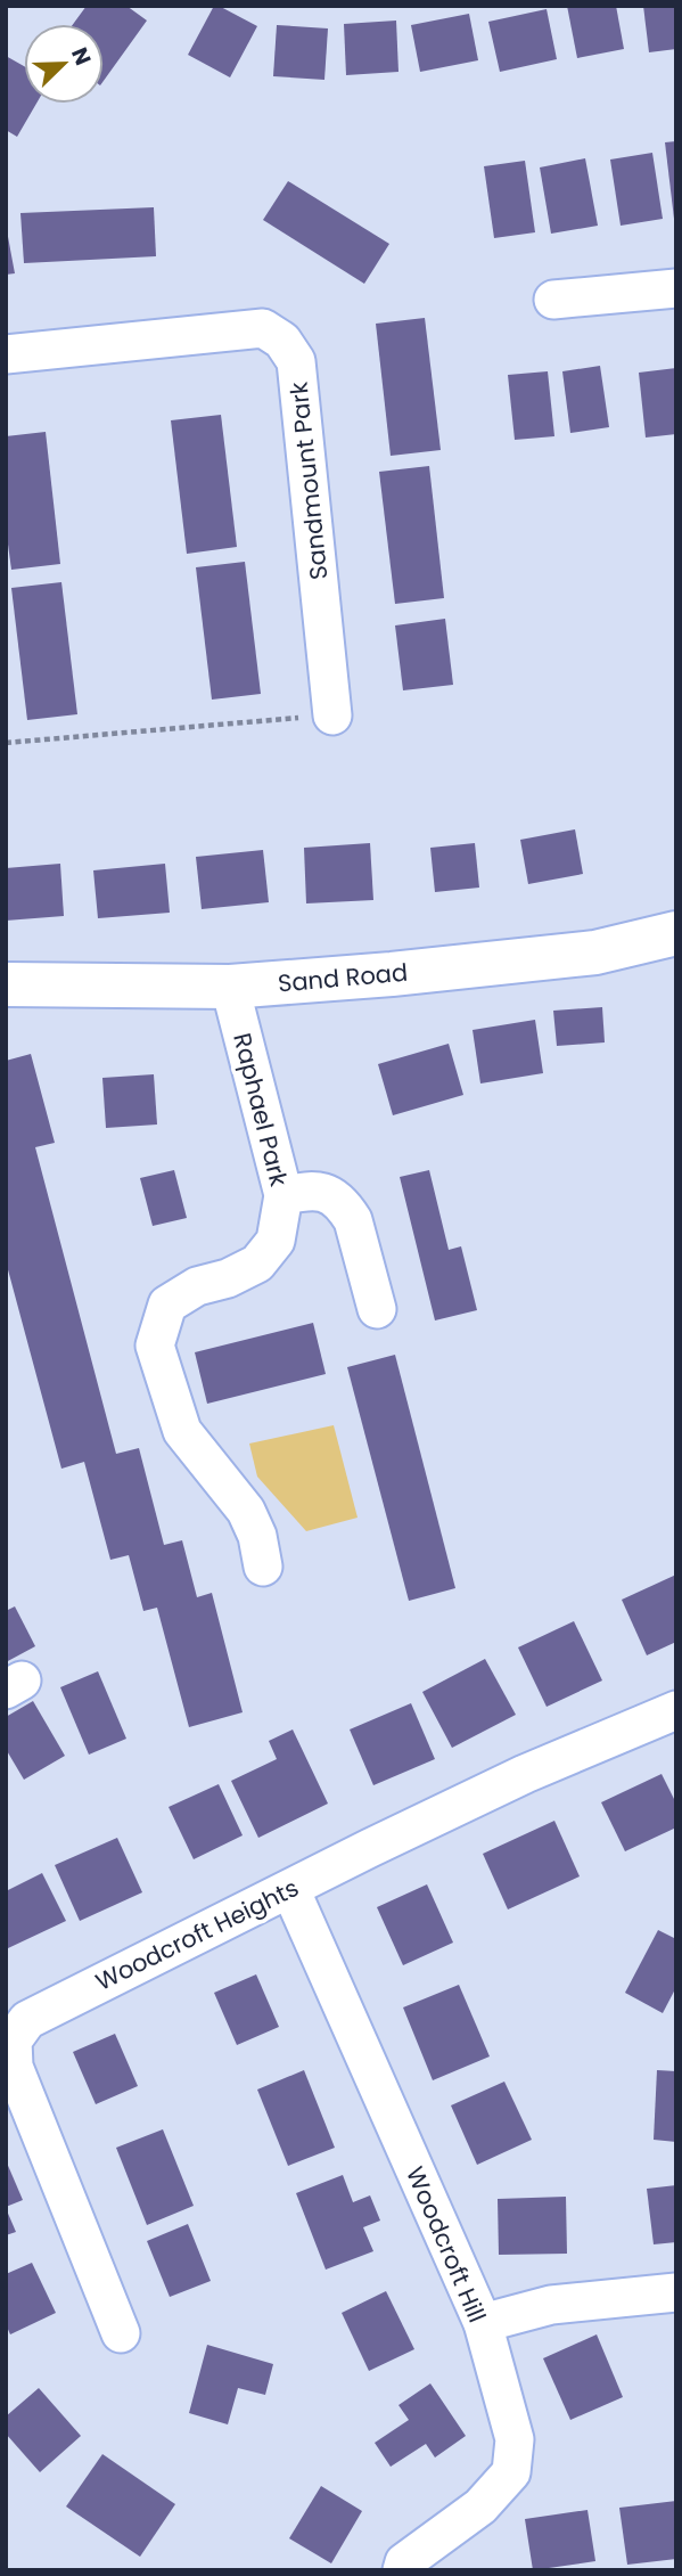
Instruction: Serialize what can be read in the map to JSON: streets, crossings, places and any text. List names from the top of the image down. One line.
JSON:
{"streets":{"street":["Sandmount Park","Sand Road","Raphael Park","Woodcroft Heights","Woodcroft Hill"]},"crossings":[["Sand Road","Raphael Park"],["Woodcroft Heights","Woodcroft Hill"]],"north":"top right"}
